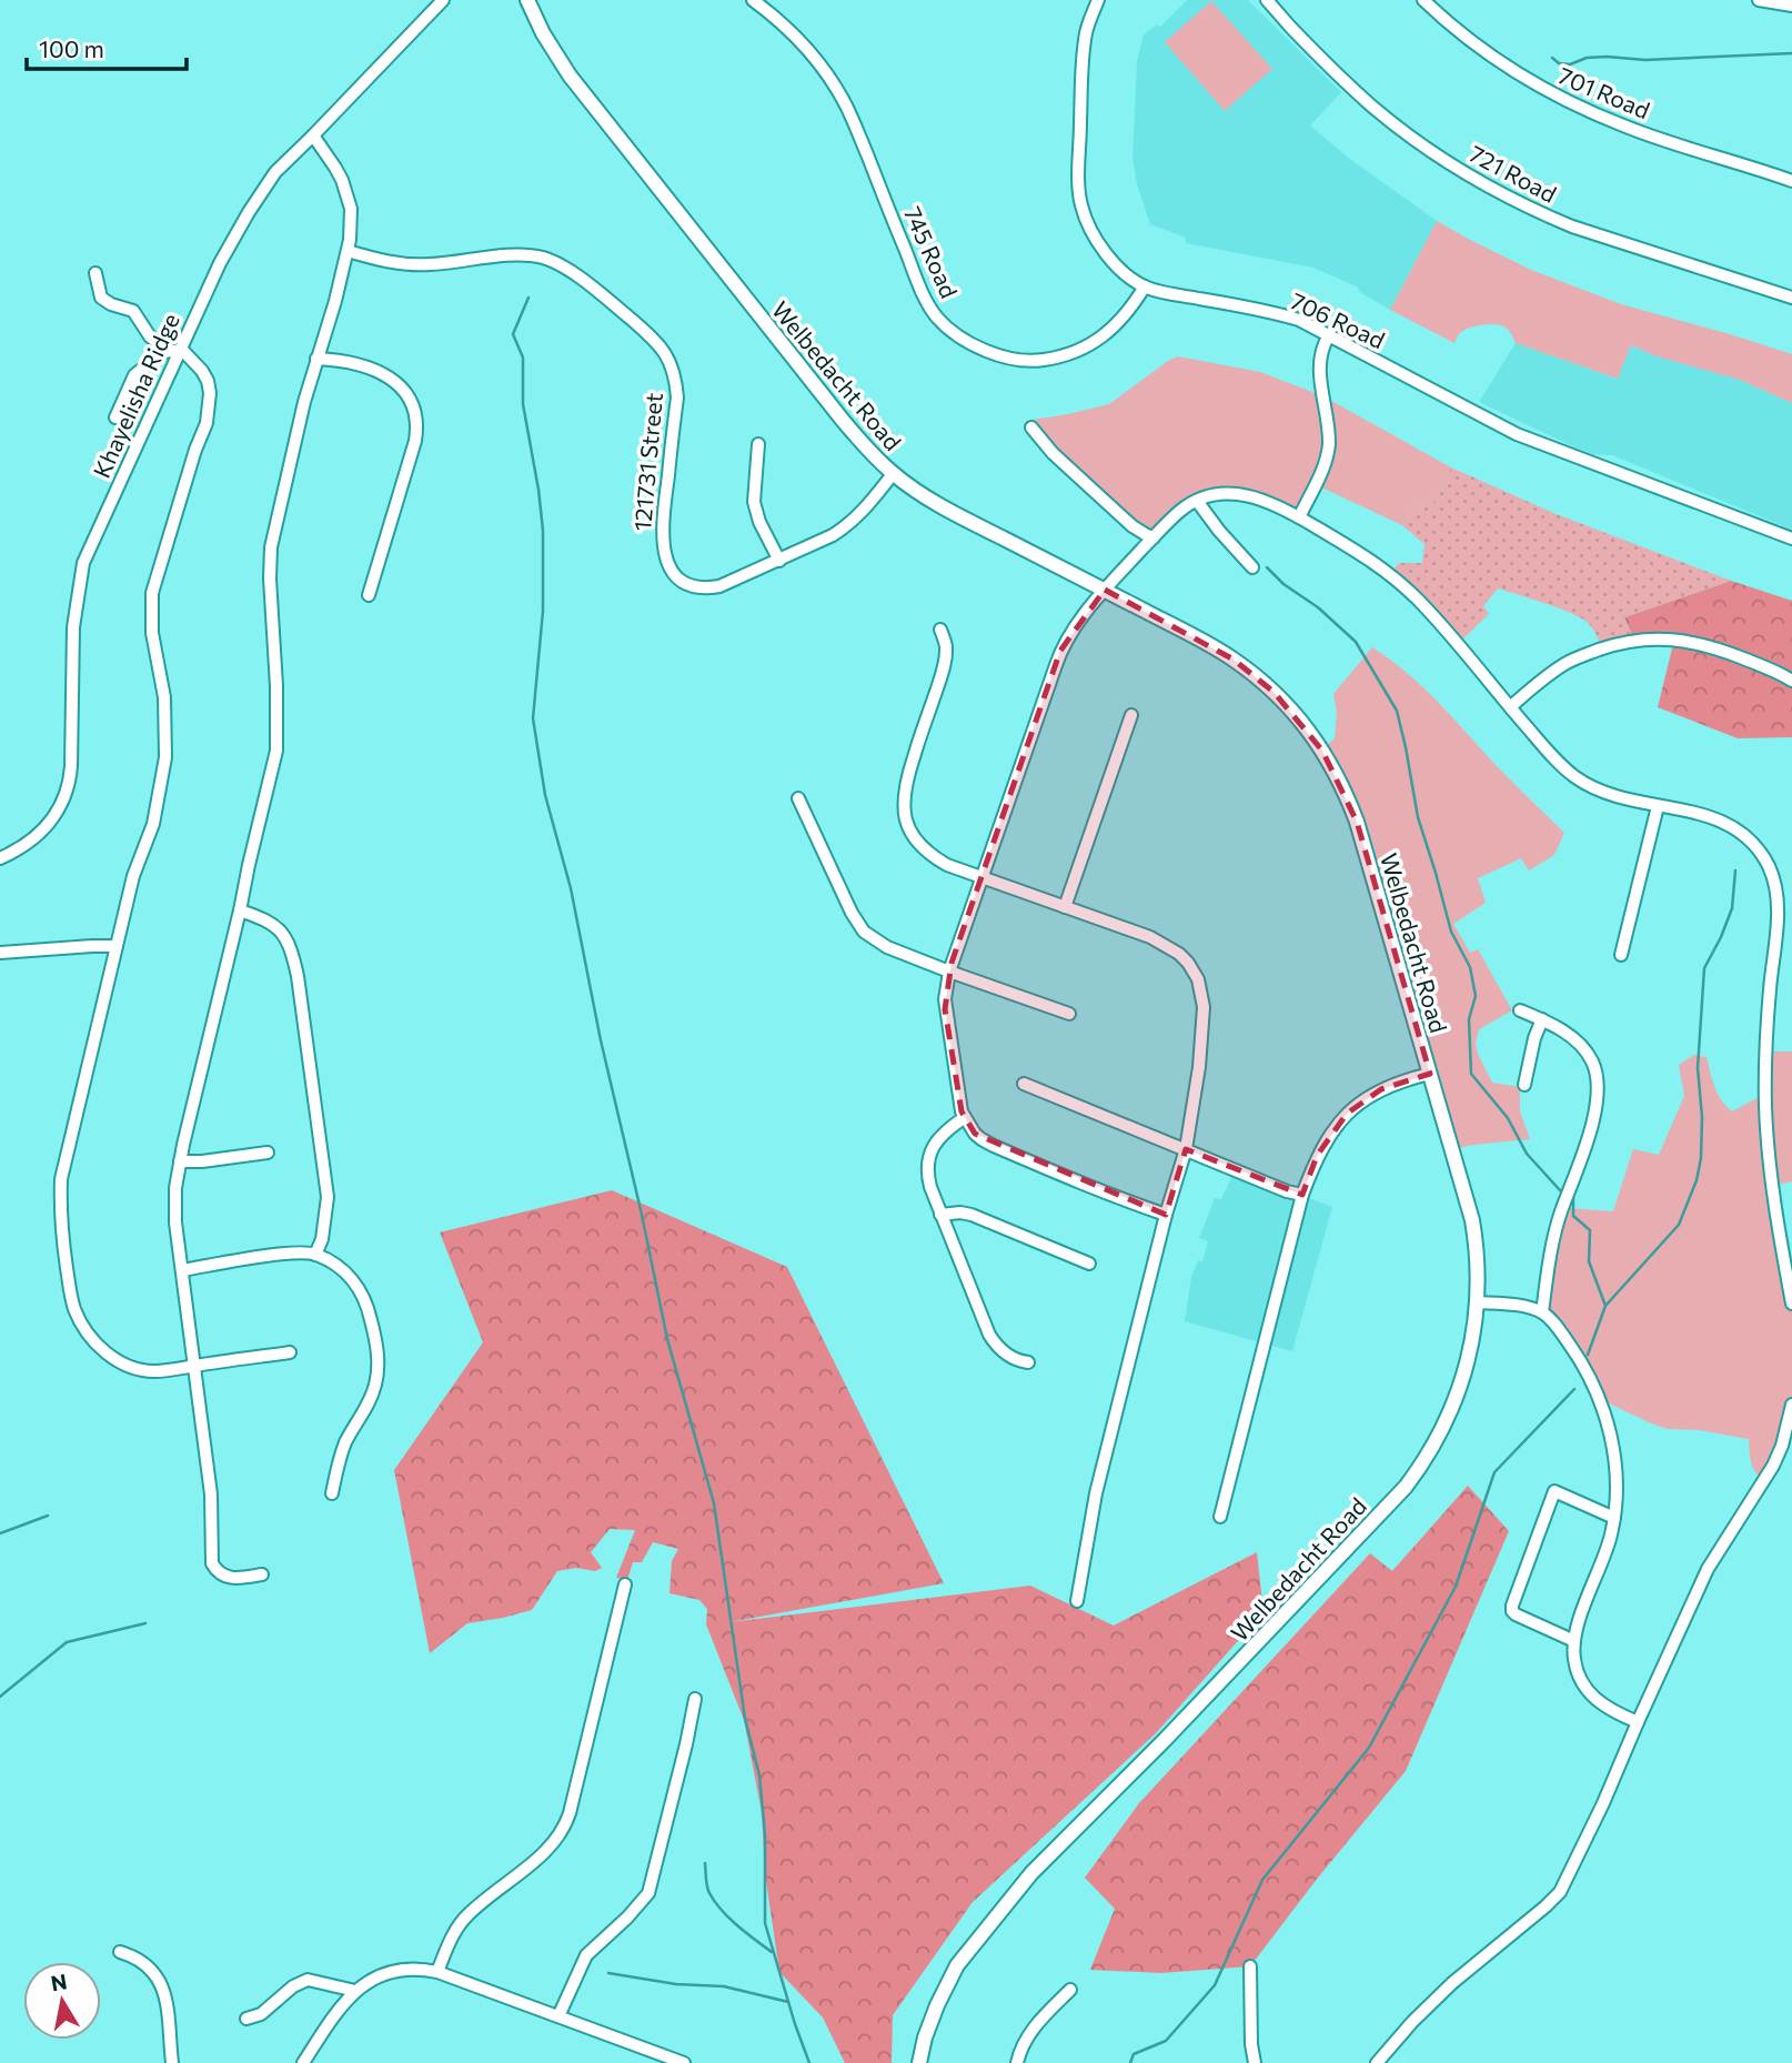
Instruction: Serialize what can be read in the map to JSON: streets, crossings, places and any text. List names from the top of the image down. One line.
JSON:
{"streets":{"street":["701 Road","721 Road","745 Road","706 Road","Welbedacht Road","Khayelisha Ridge","121731 Street"]},"crossings":[["745 Road","706 Road"],["Welbedacht Road","121731 Street"]],"scale_bar":"100 m","north":"top"}
